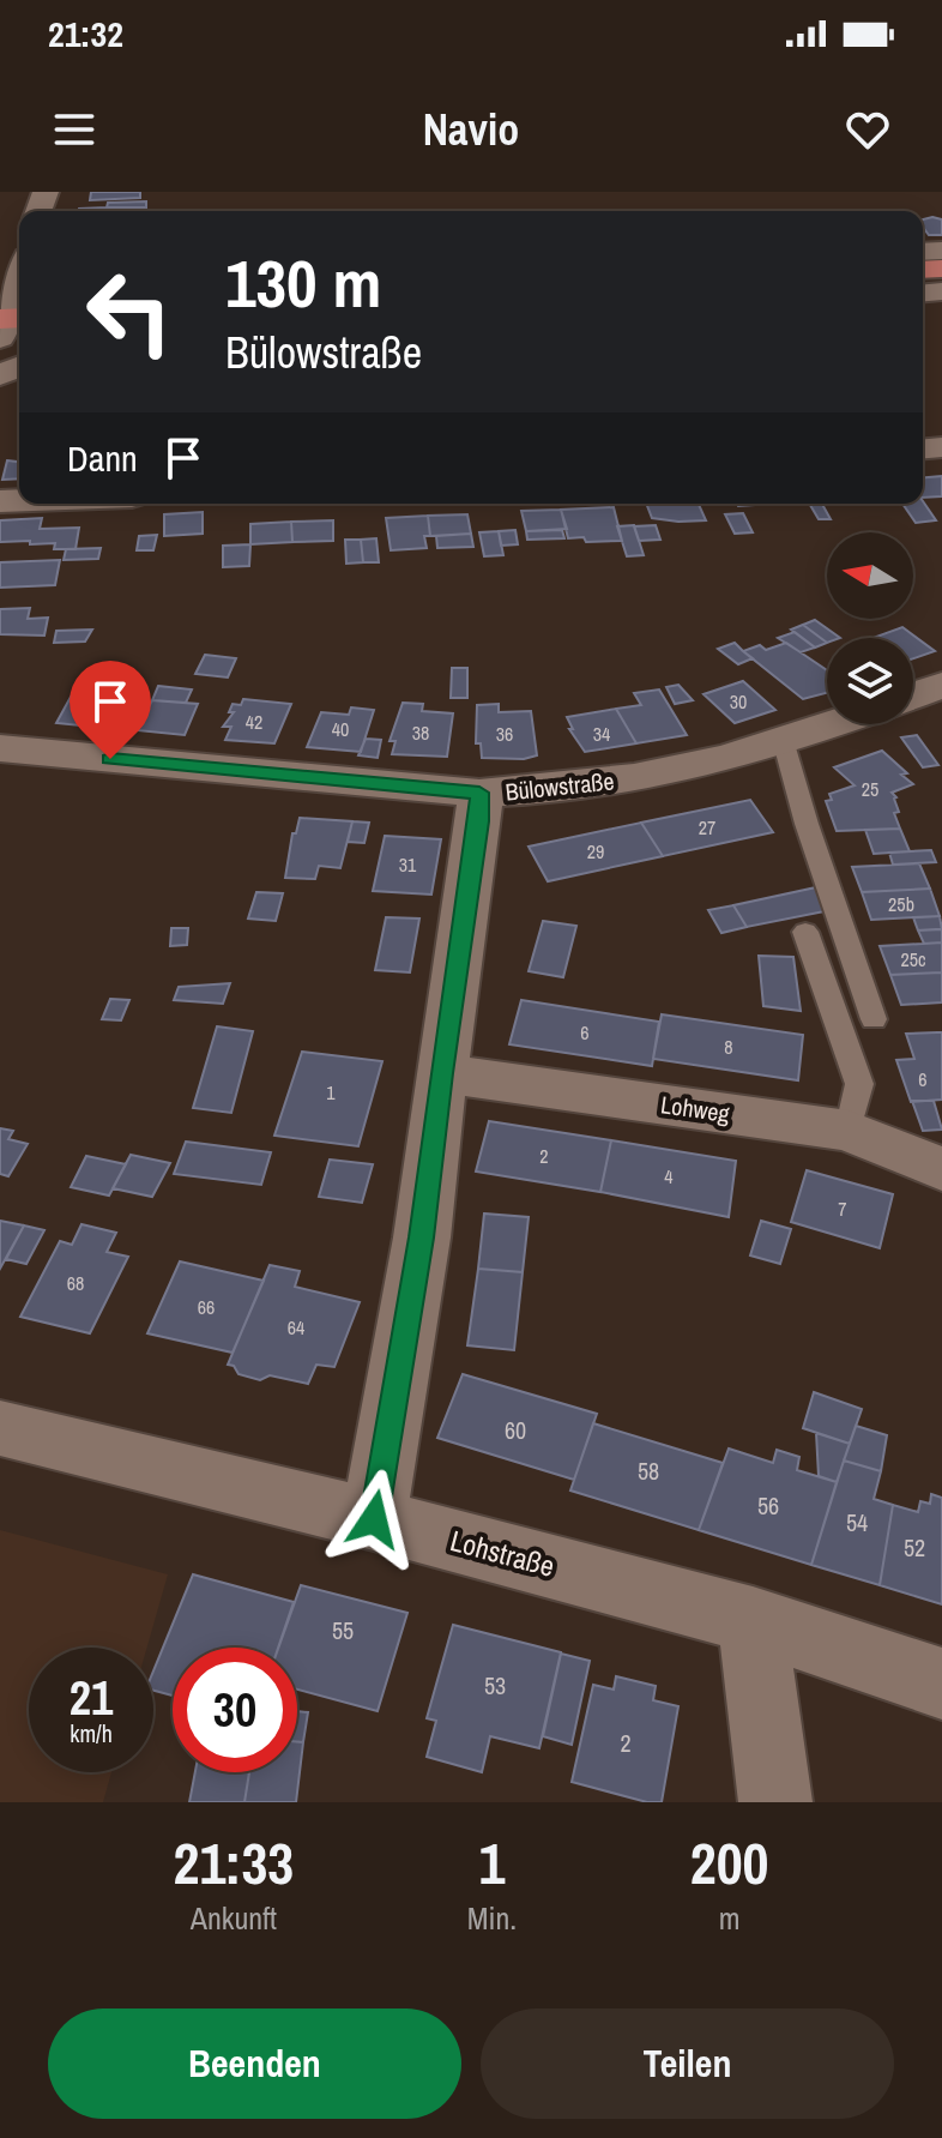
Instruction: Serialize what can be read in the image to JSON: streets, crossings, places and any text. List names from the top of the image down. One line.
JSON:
{"streets":{"street":["Bülowstraße","Lohweg","Lohstraße"]},"house_numbers":["30","42","40","38","36","34","25","27","29","31","25b","25c","6","8","6","1","2","4","7","68","66","64","60","58","56","54","52","55","53","2"],"north":"left","page":{"status":"21:32","header":"Navio","turn":["130 m","Bülowstraße"],"then":"Dann","speed":"21 km/h","limit":"30","eta":["21:33","Ankunft","1","Min.","200","m"],"buttons":["Beenden","Teilen"]}}
